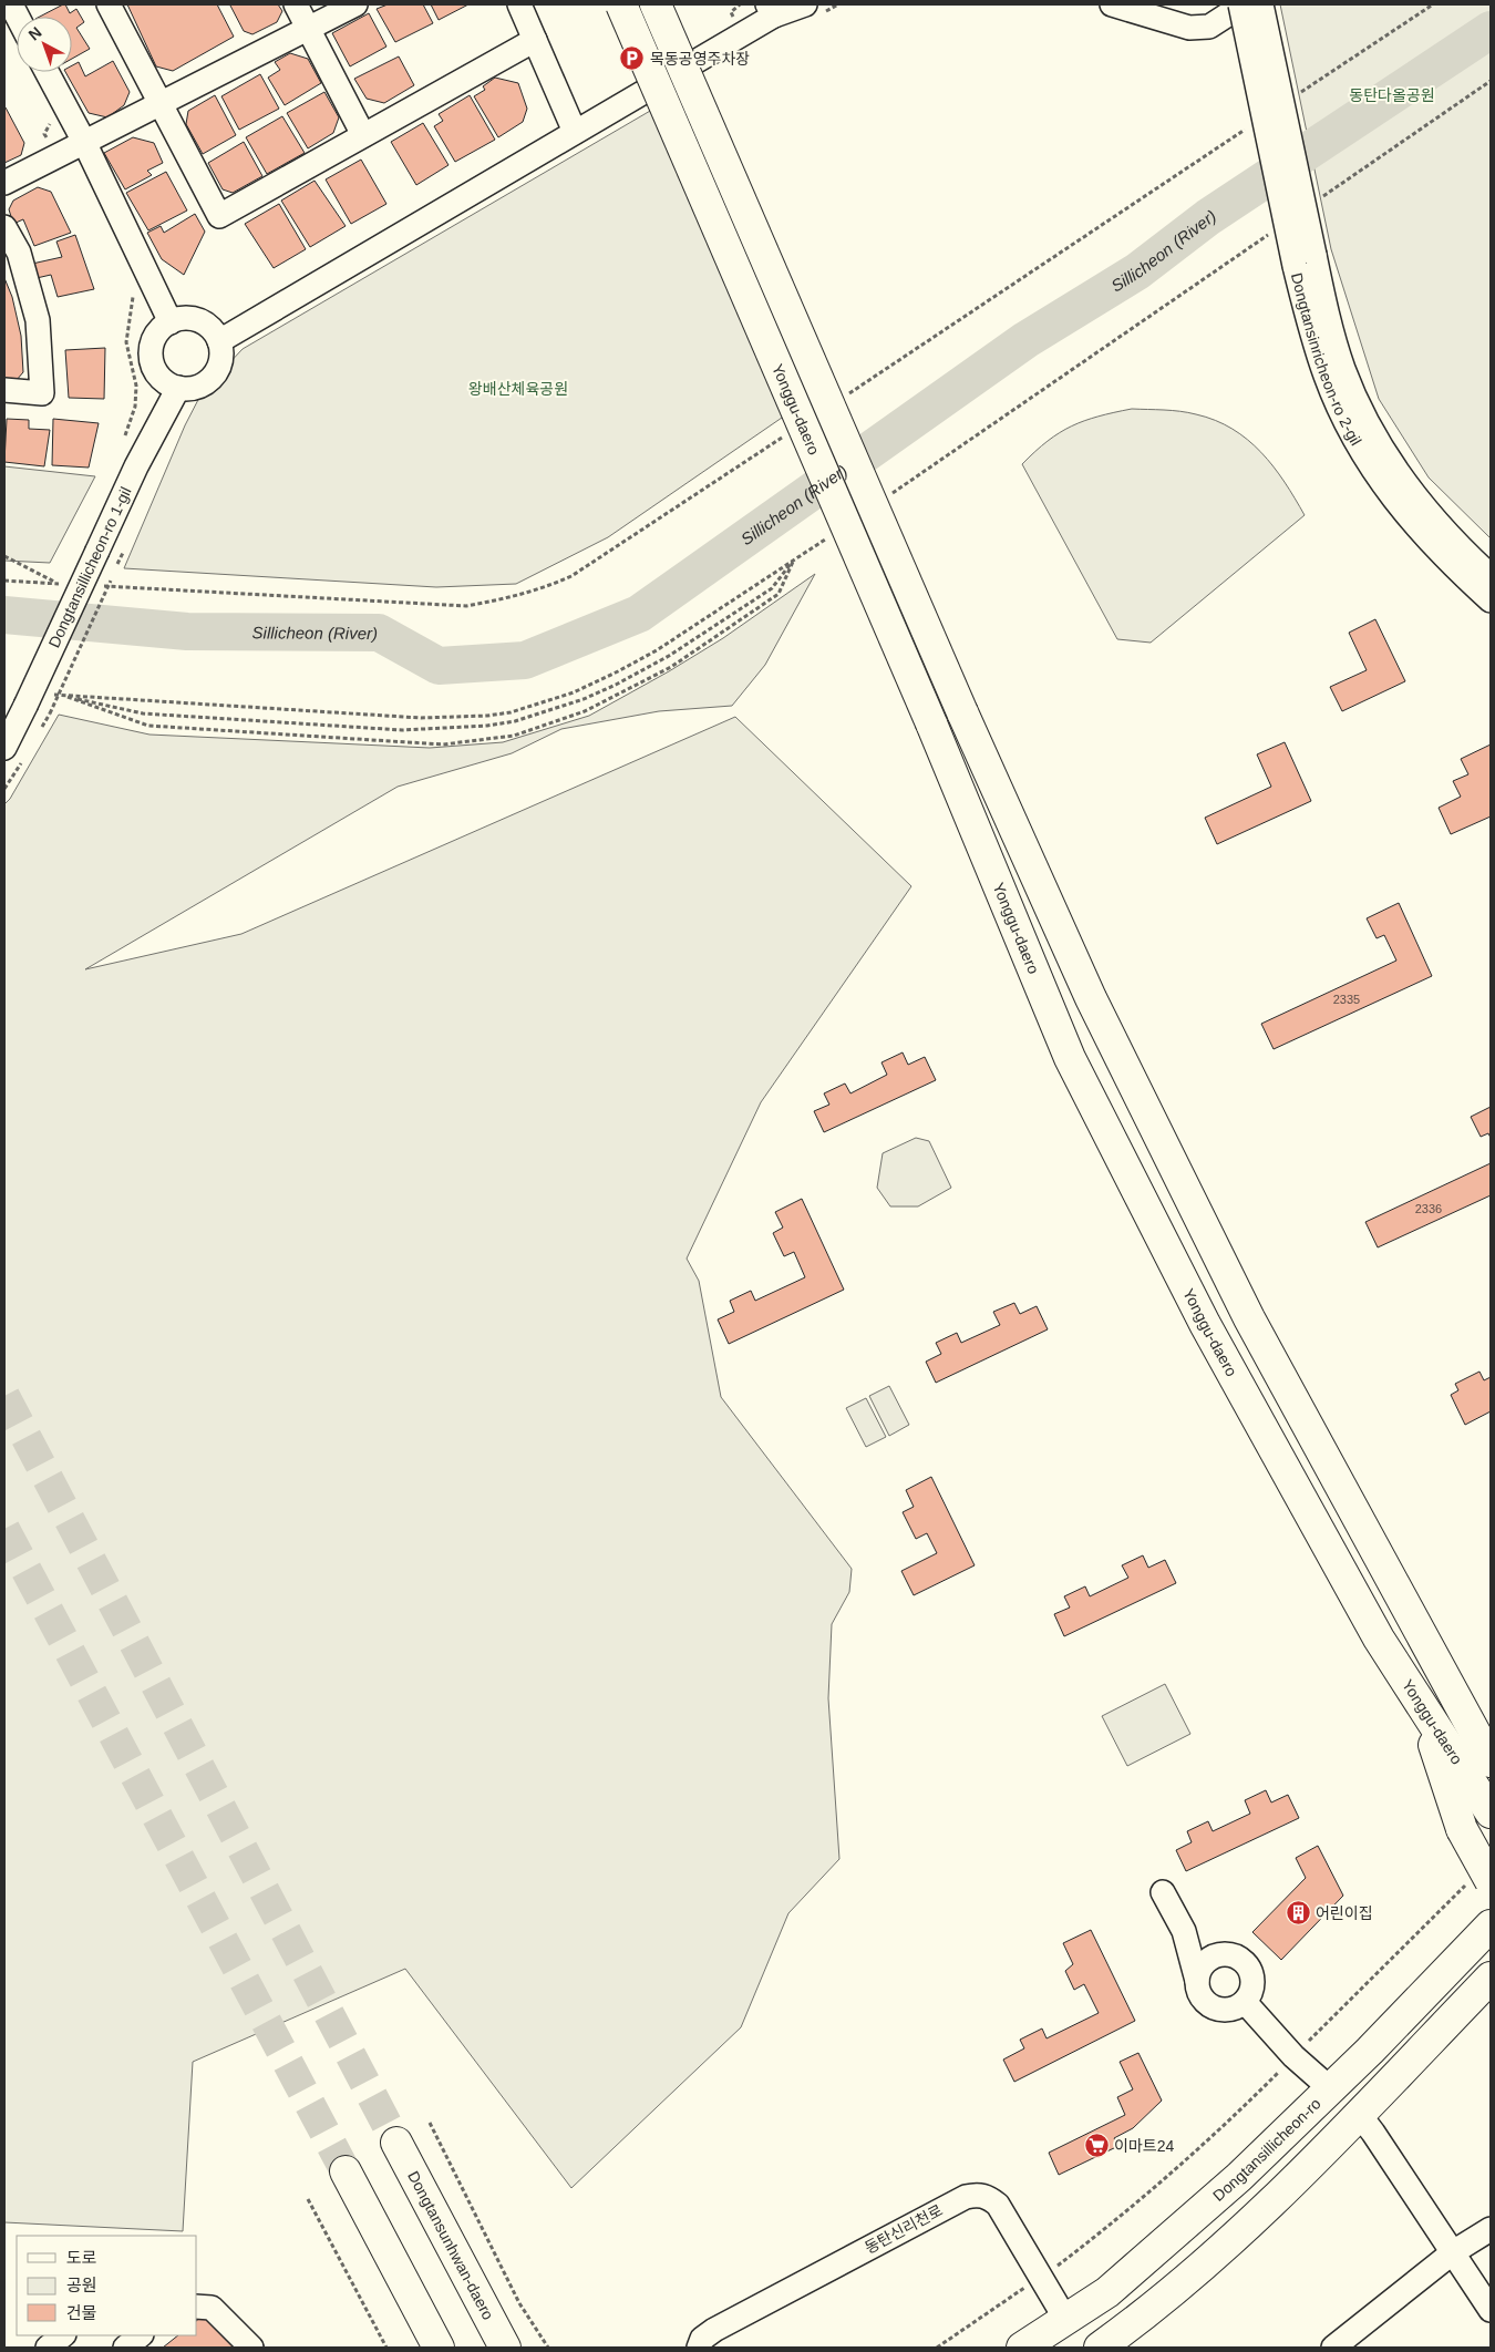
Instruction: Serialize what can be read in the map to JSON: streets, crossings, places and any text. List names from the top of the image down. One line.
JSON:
{"streets":{"main road":["Yonggu-daero","Dongtansillicheon-ro","Dongtansunhwan-daero"],"street":["Dongtansinricheon-ro 2-gil","Dongtansillicheon-ro 1-gil","동탄신리천로"]},"crossings":[["Dongtansillicheon-ro","동탄신리천로"]],"water":["Sillicheon (River)"],"parks":["동탄다올공원","왕배산체육공원"],"places":{"parking":["목동공영주차장"],"building":["어린이집"],"supermarket":["이마트24"]},"house_numbers":["2335","2336"],"legend":["도로","공원","건물"],"north":"top left"}
